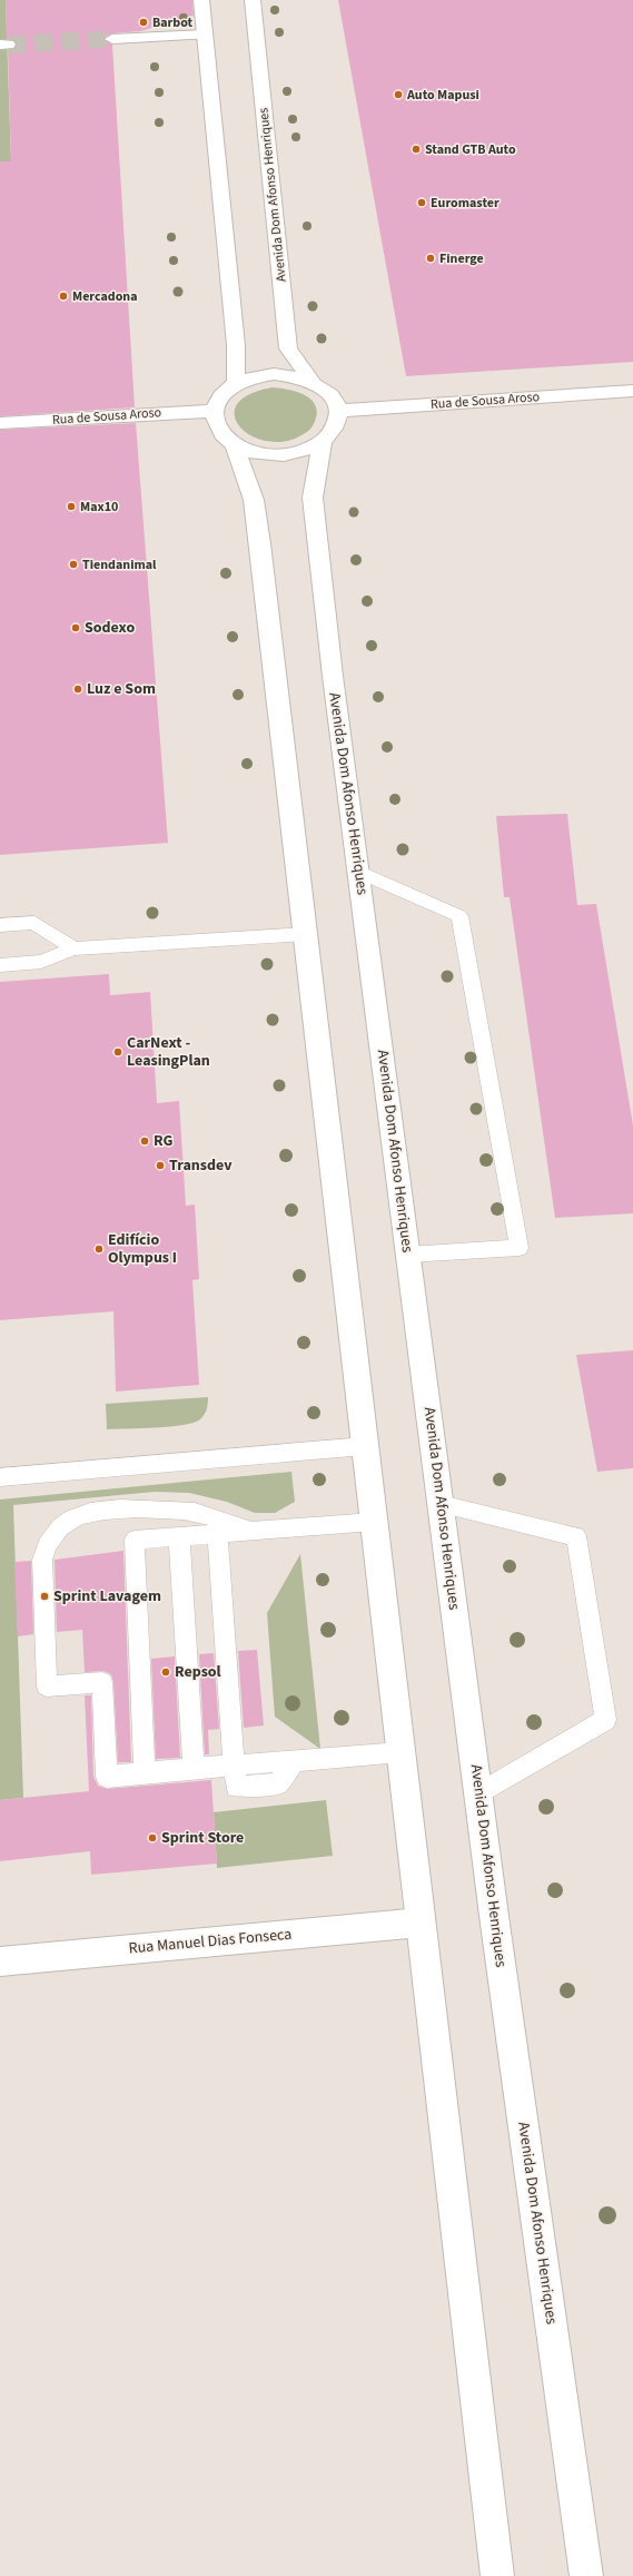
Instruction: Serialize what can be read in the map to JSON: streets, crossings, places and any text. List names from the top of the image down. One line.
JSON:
{"streets":{"main road":["Avenida Dom Afonso Henriques","Rua de Sousa Aroso","Rua Manuel Dias Fonseca"]},"crossings":[["Avenida Dom Afonso Henriques","Rua de Sousa Aroso"]],"places":["Barbot","Auto Mapusi","Stand GTB Auto","Euromaster","Finerge","Mercadona","Max10","Tiendanimal","Sodexo","Luz e Som","CarNext - LeasingPlan","RG","Transdev","Edifício Olympus I","Sprint Lavagem","Repsol","Sprint Store"]}
